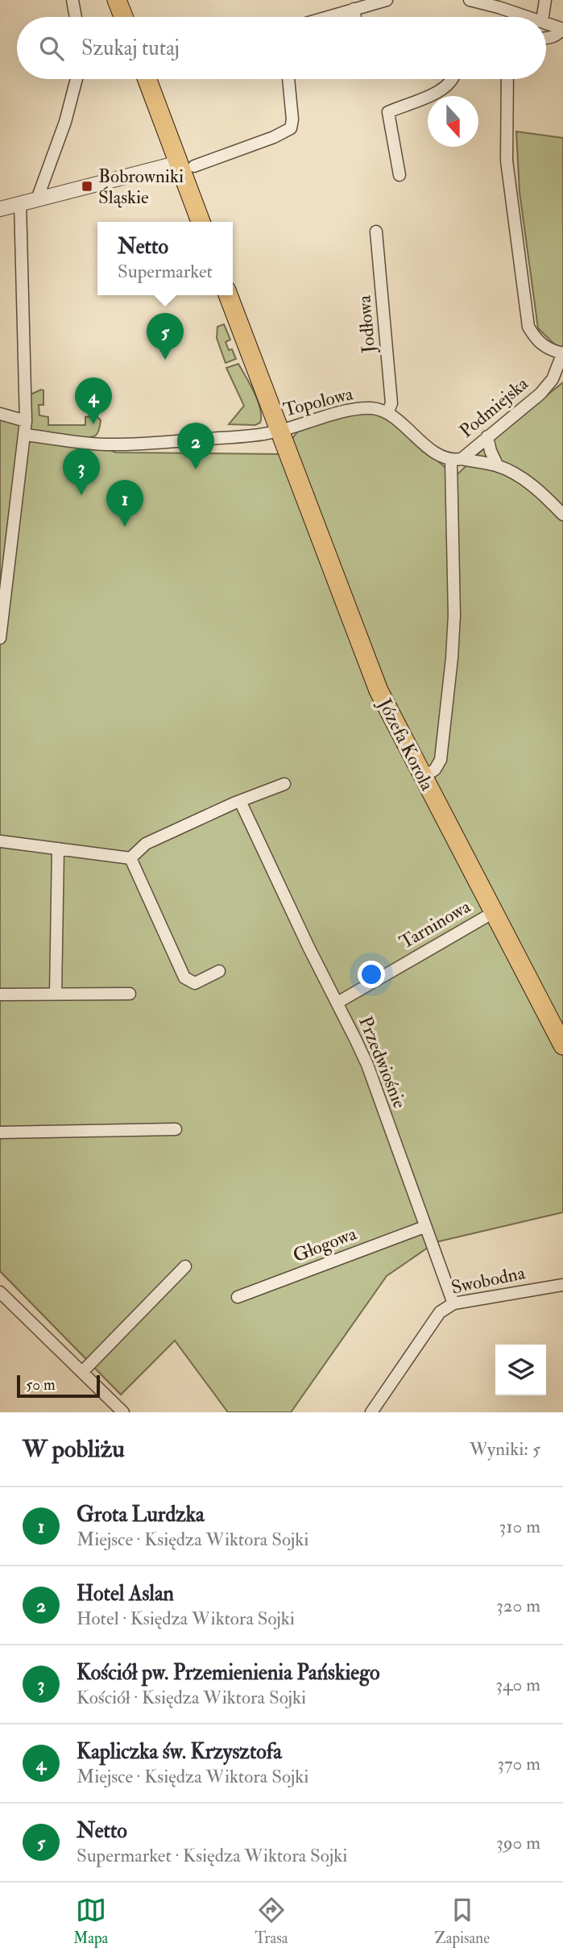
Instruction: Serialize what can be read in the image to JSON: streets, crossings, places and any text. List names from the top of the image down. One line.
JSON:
{"streets":{"highway":["Józefa Korola"],"street":["Jodłowa","Topolowa","Podmiejska","Tarninowa","Przedwiośnie","Głogowa","Swobodna"]},"crossings":[["Jodłowa","Topolowa"],["Topolowa","Podmiejska"],["Topolowa","Józefa Korola"],["Podmiejska","Józefa Korola"],["Józefa Korola","Tarninowa"],["Tarninowa","Przedwiośnie"],["Przedwiośnie","Głogowa"],["Przedwiośnie","Swobodna"]],"places":{"transit":["Bobrowniki Śląskie"]},"scale_bar":"50 m","north":"bottom","page":{"search":"Szukaj tutaj","popup":["Netto","Supermarket"],"pins":["5","4","2","3","1"],"scale":"50 m","heading":["W pobliżu","Wyniki: 5"],"list":[{"mark":"1","name":"Grota Lurdzka","note":"Miejsce · Księdza Wiktora Sojki","value":"310 m"},{"mark":"2","name":"Hotel Aslan","note":"Hotel · Księdza Wiktora Sojki","value":"320 m"},{"mark":"3","name":"Kościół pw. Przemienienia Pańskiego","note":"Kościół · Księdza Wiktora Sojki","value":"340 m"},{"mark":"4","name":"Kapliczka św. Krzysztofa","note":"Miejsce · Księdza Wiktora Sojki","value":"370 m"},{"mark":"5","name":"Netto","note":"Supermarket · Księdza Wiktora Sojki","value":"390 m"}],"nav":["Mapa","Trasa","Zapisane"]}}
